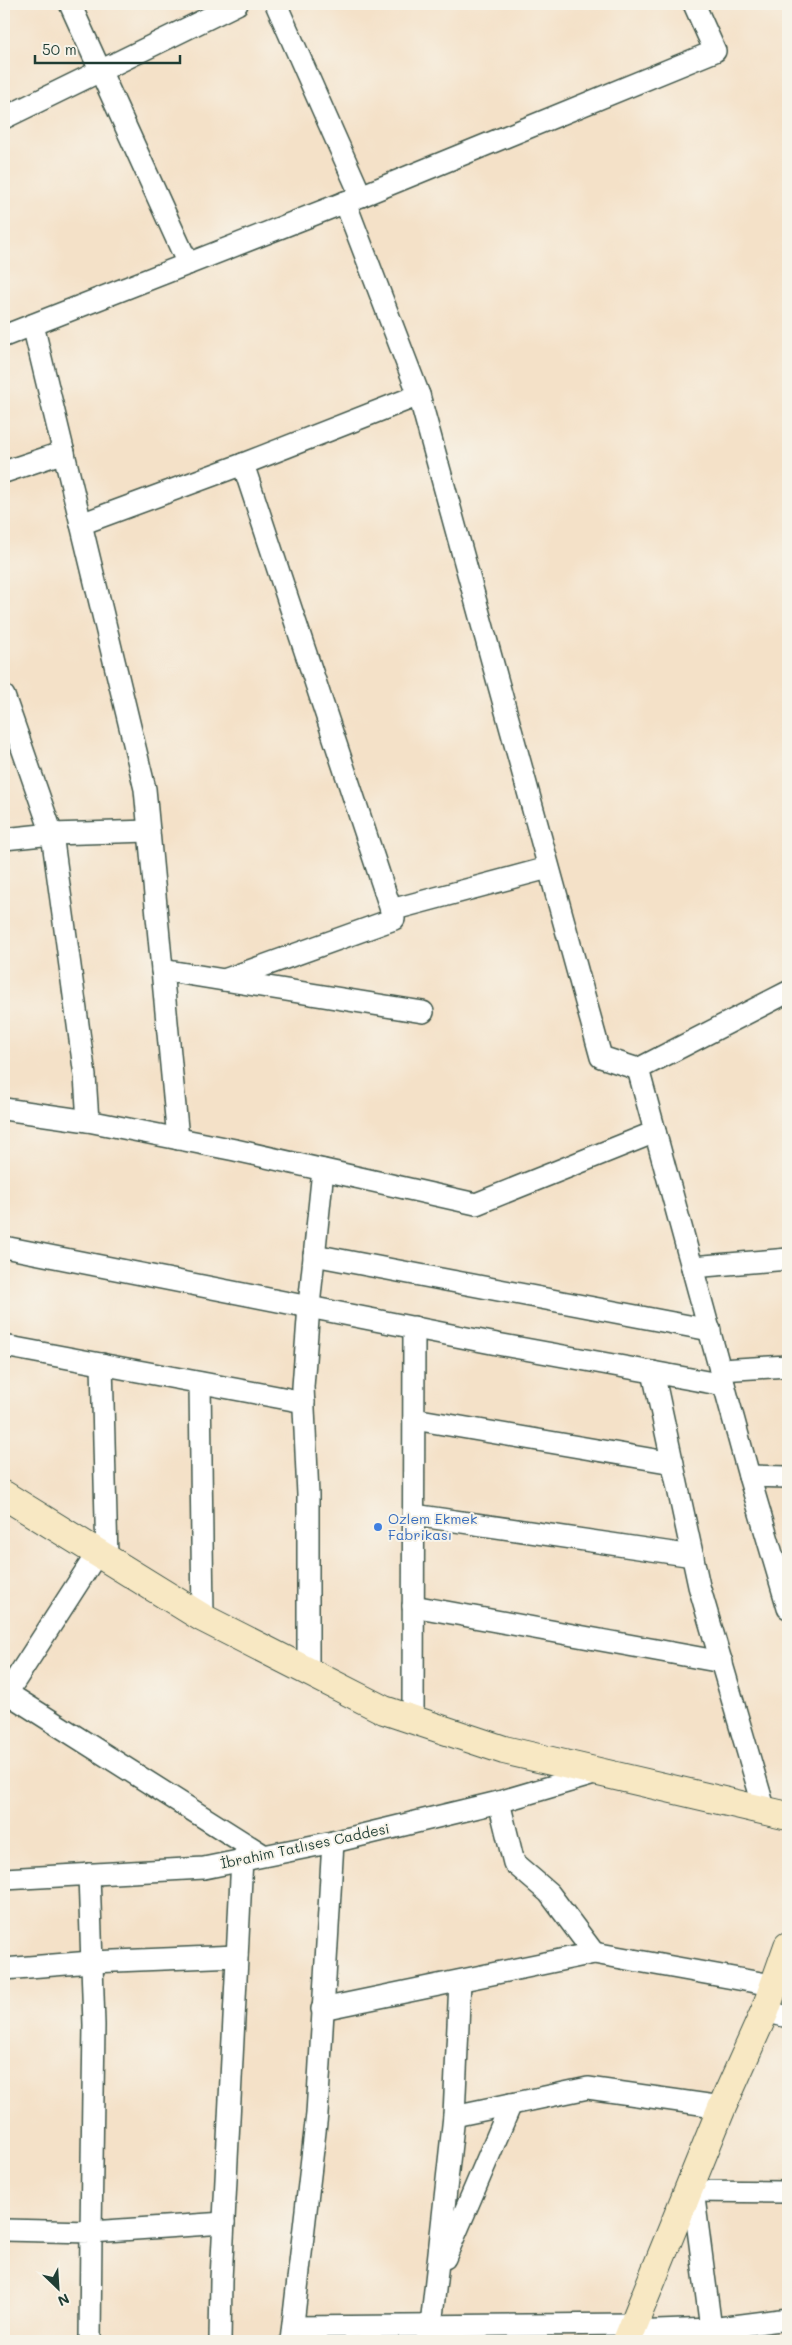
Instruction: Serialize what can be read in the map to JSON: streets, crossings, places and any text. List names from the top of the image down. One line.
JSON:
{"streets":{"street":["İbrahim Tatlıses Caddesi"]},"places":["Ozlem Ekmek Fabrikası"],"scale_bar":"50 m","north":"bottom right"}
